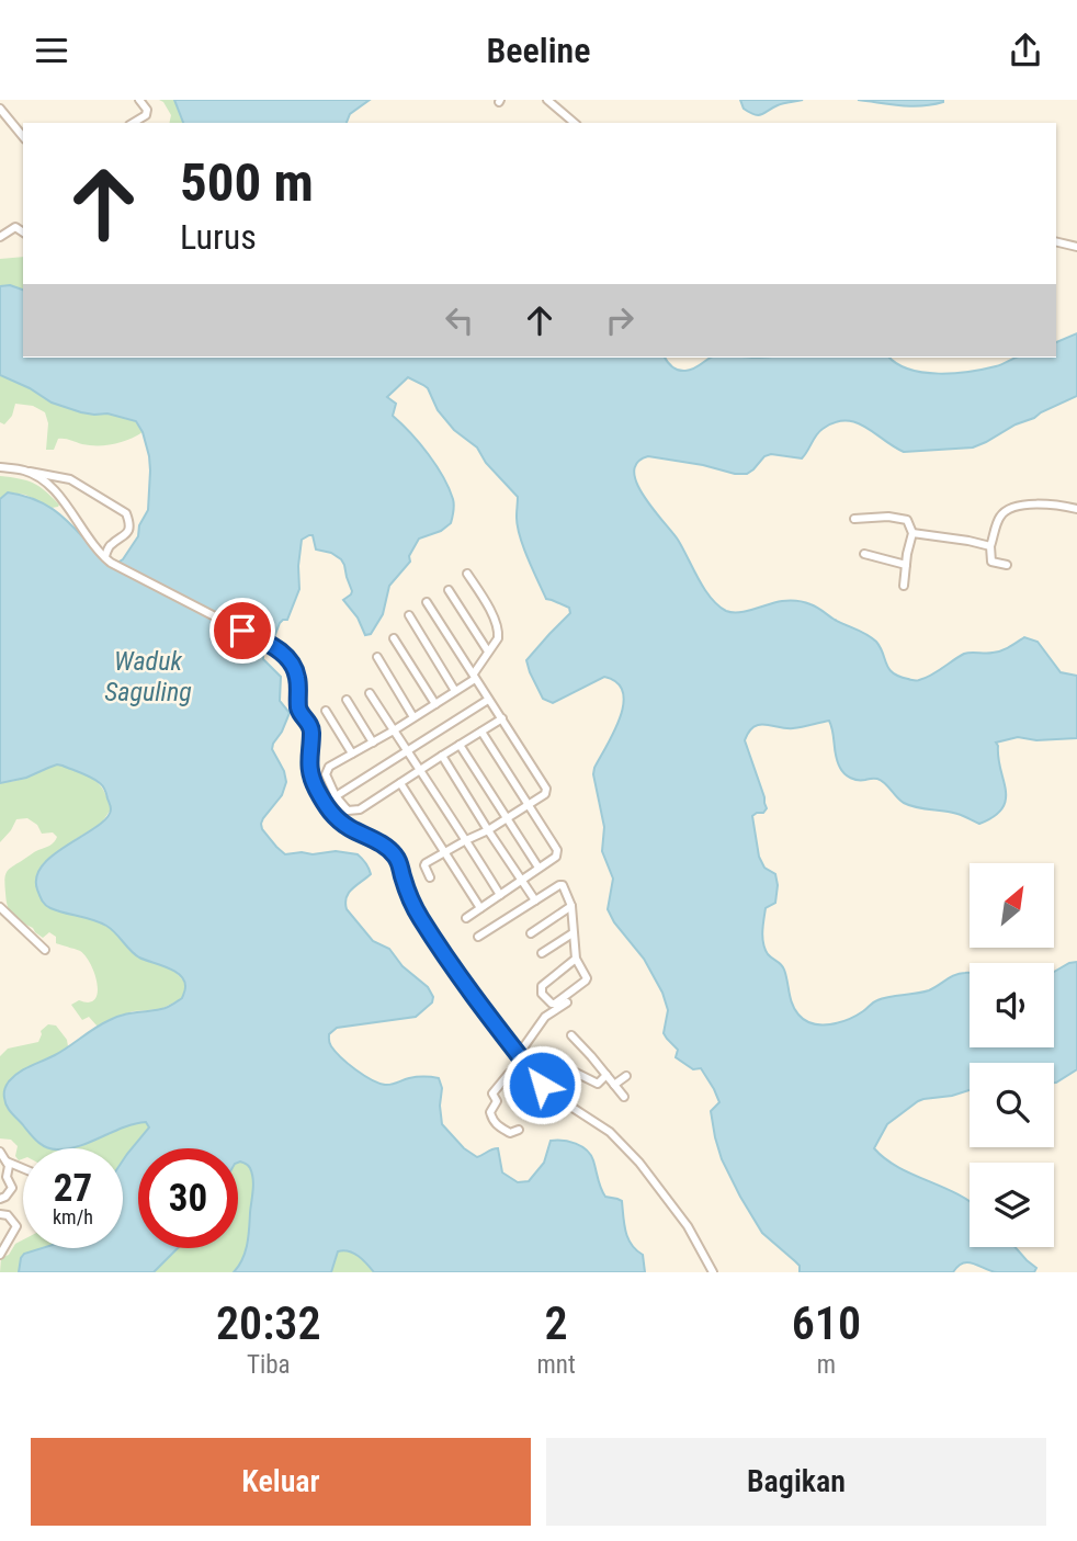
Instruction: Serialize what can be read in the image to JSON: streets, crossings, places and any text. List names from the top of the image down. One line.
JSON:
{"water":["Waduk Saguling"],"north":"top right","page":{"header":"Beeline","turn":["500 m","Lurus"],"speed":"27 km/h","limit":"30","eta":["20:32","Tiba","2","mnt","610","m"],"buttons":["Keluar","Bagikan"]}}
